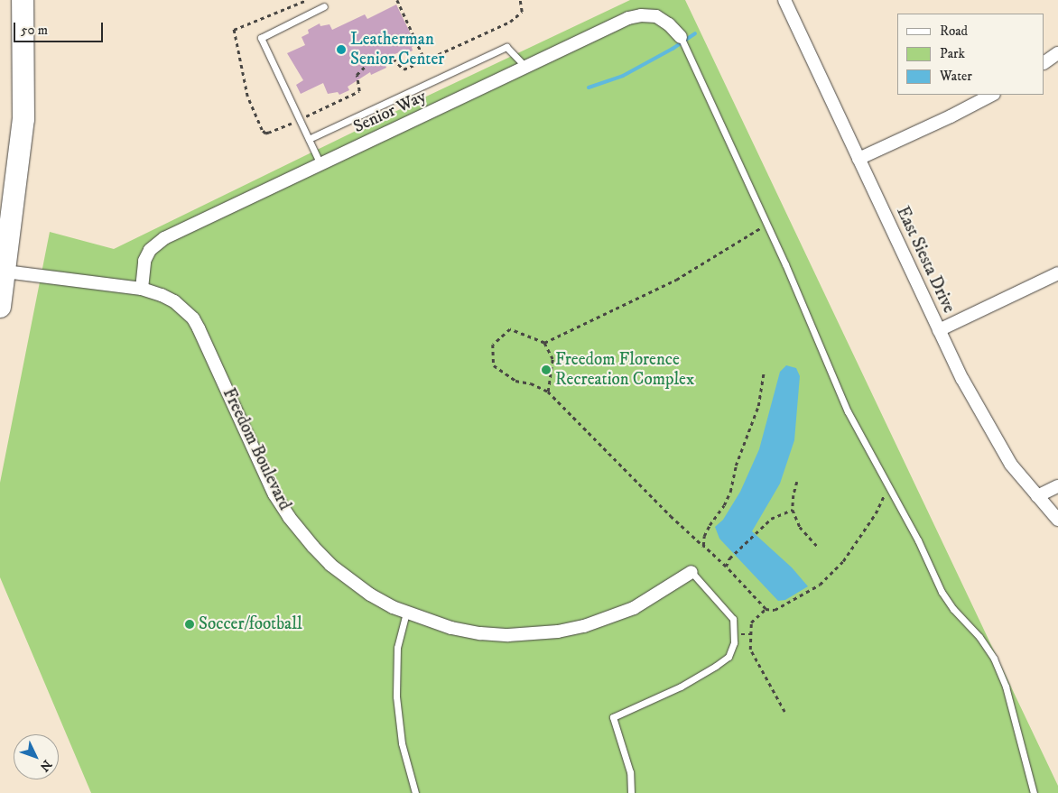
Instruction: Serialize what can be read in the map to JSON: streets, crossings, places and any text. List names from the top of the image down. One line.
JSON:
{"streets":{"street":["Senior Way","East Siesta Drive","Freedom Boulevard"]},"crossings":[["Senior Way","Freedom Boulevard"]],"places":["Leatherman Senior Center","Freedom Florence Recreation Complex","Soccer/football"],"legend":["Road","Park","Water"],"scale_bar":"50 m","north":"bottom right"}
